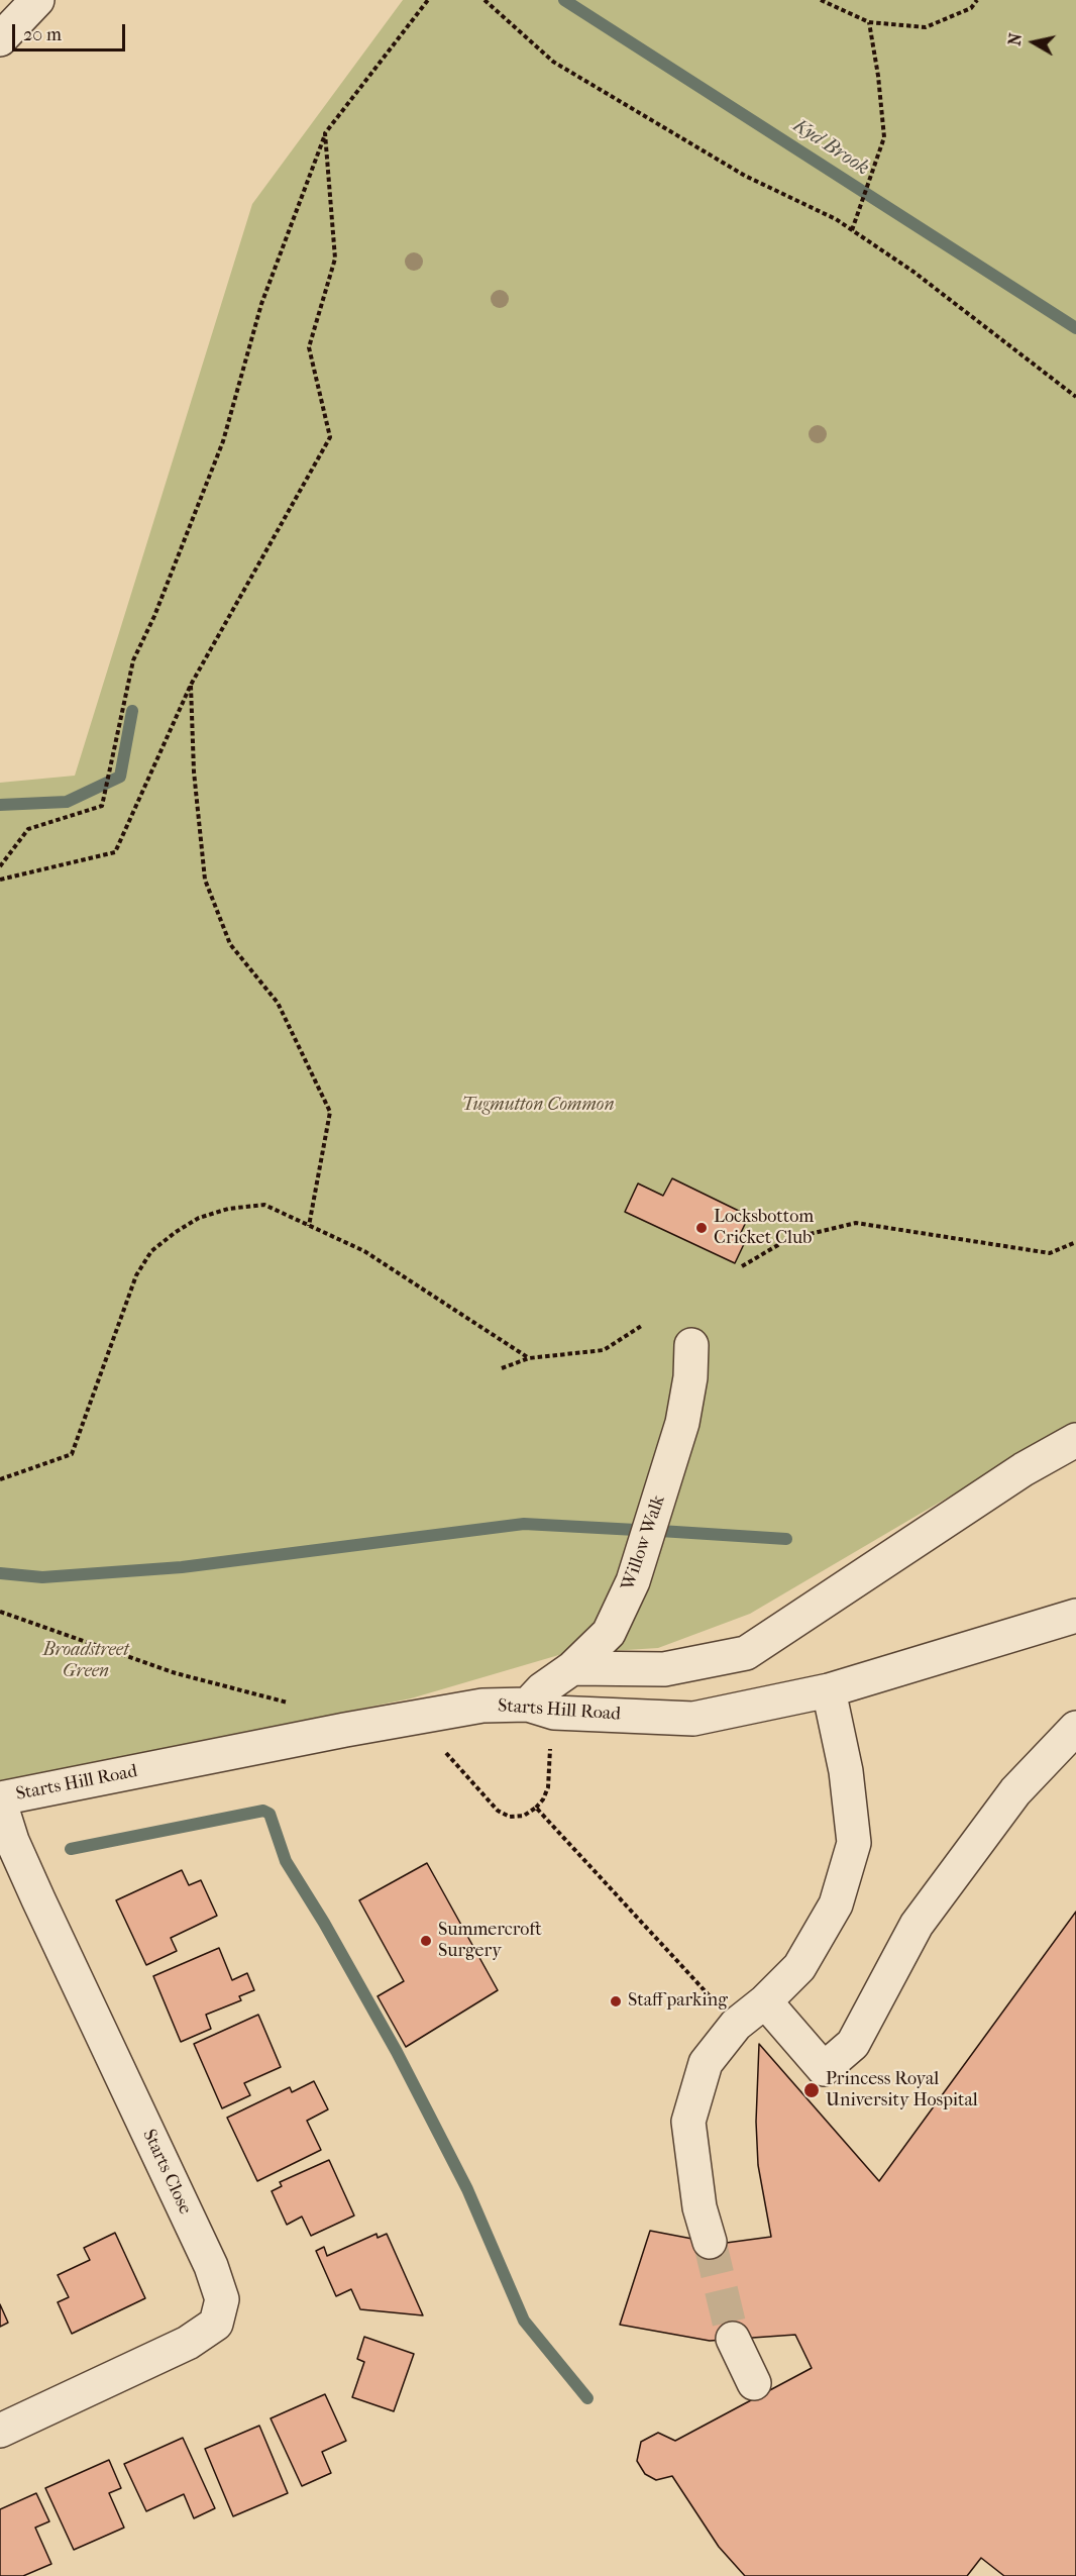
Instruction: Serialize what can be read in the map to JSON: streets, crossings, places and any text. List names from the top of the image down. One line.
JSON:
{"streets":{"street":["Willow Walk","Starts Hill Road","Starts Close"]},"crossings":[["Willow Walk","Starts Hill Road"],["Starts Hill Road","Starts Close"]],"water":["Kyd Brook"],"parks":["Tugmutton Common","Broadstreet Green"],"places":["Locksbottom Cricket Club","Summercroft Surgery","Staff parking","Princess Royal University Hospital"],"scale_bar":"20 m","north":"left"}
